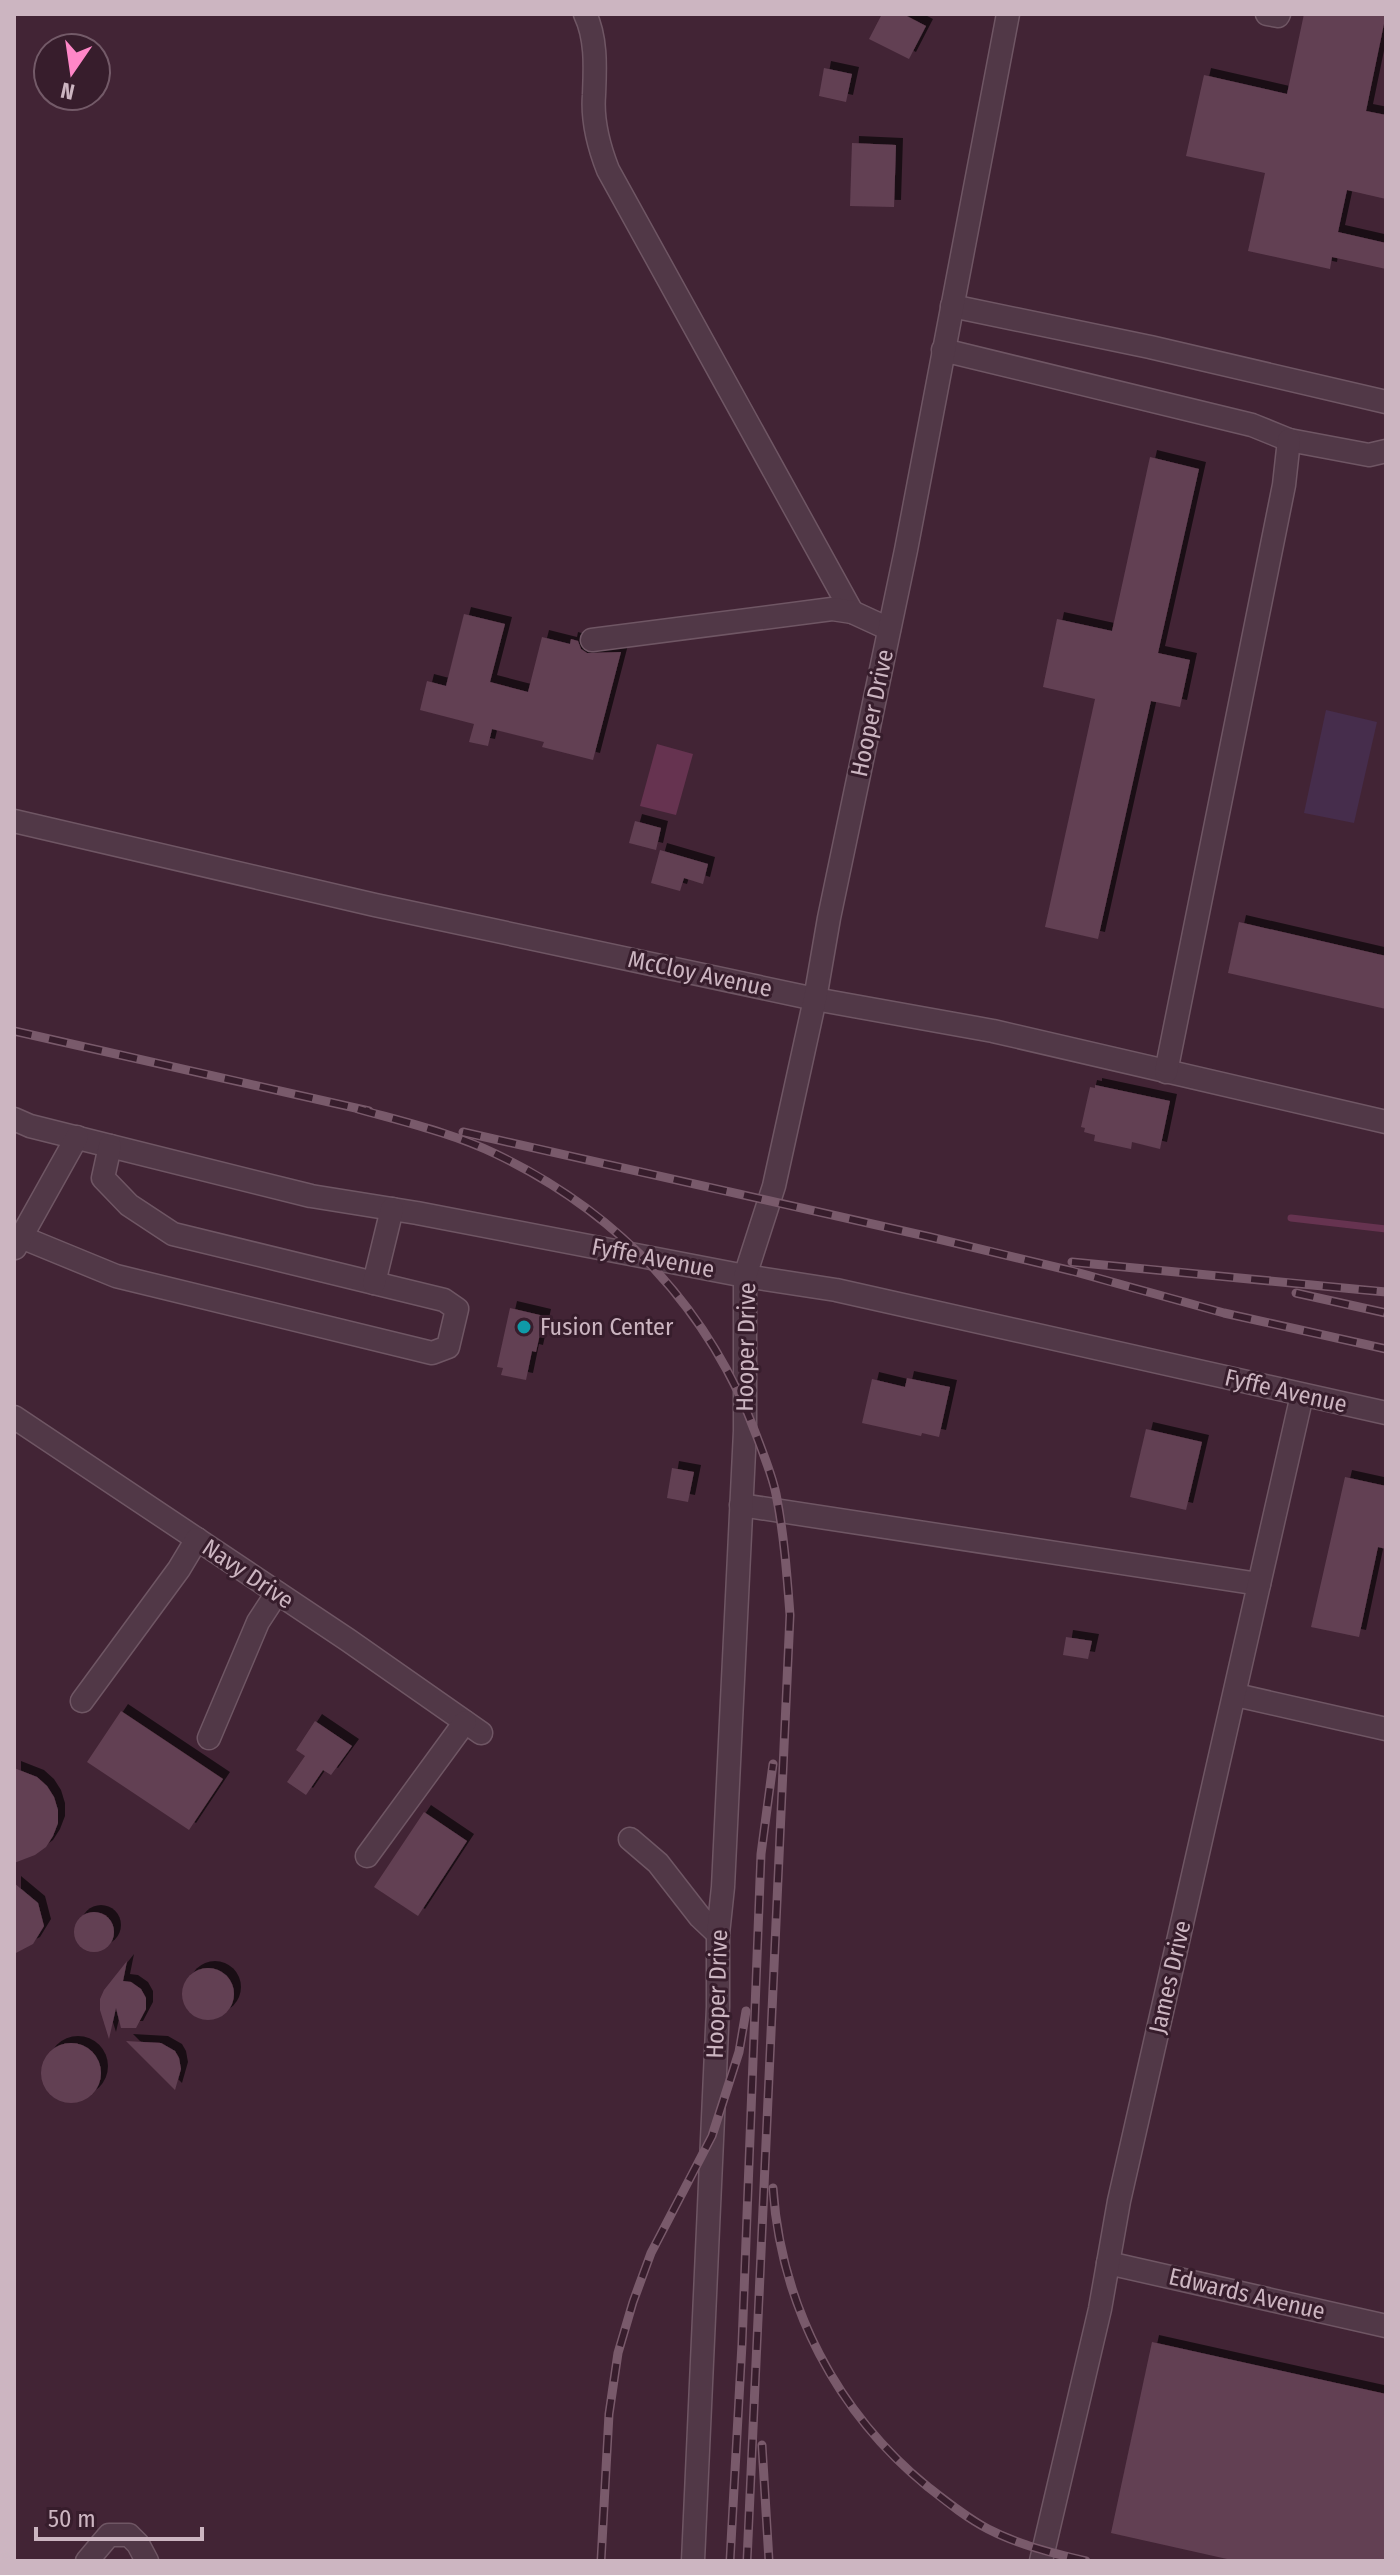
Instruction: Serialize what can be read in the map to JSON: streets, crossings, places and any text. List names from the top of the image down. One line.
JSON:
{"streets":{"street":["Hooper Drive","McCloy Avenue","Fyffe Avenue","Navy Drive","James Drive","Edwards Avenue"]},"crossings":[["Hooper Drive","McCloy Avenue"],["Hooper Drive","Fyffe Avenue"],["Fyffe Avenue","James Drive"],["James Drive","Edwards Avenue"]],"places":["Fusion Center"],"scale_bar":"50 m","north":"bottom"}
